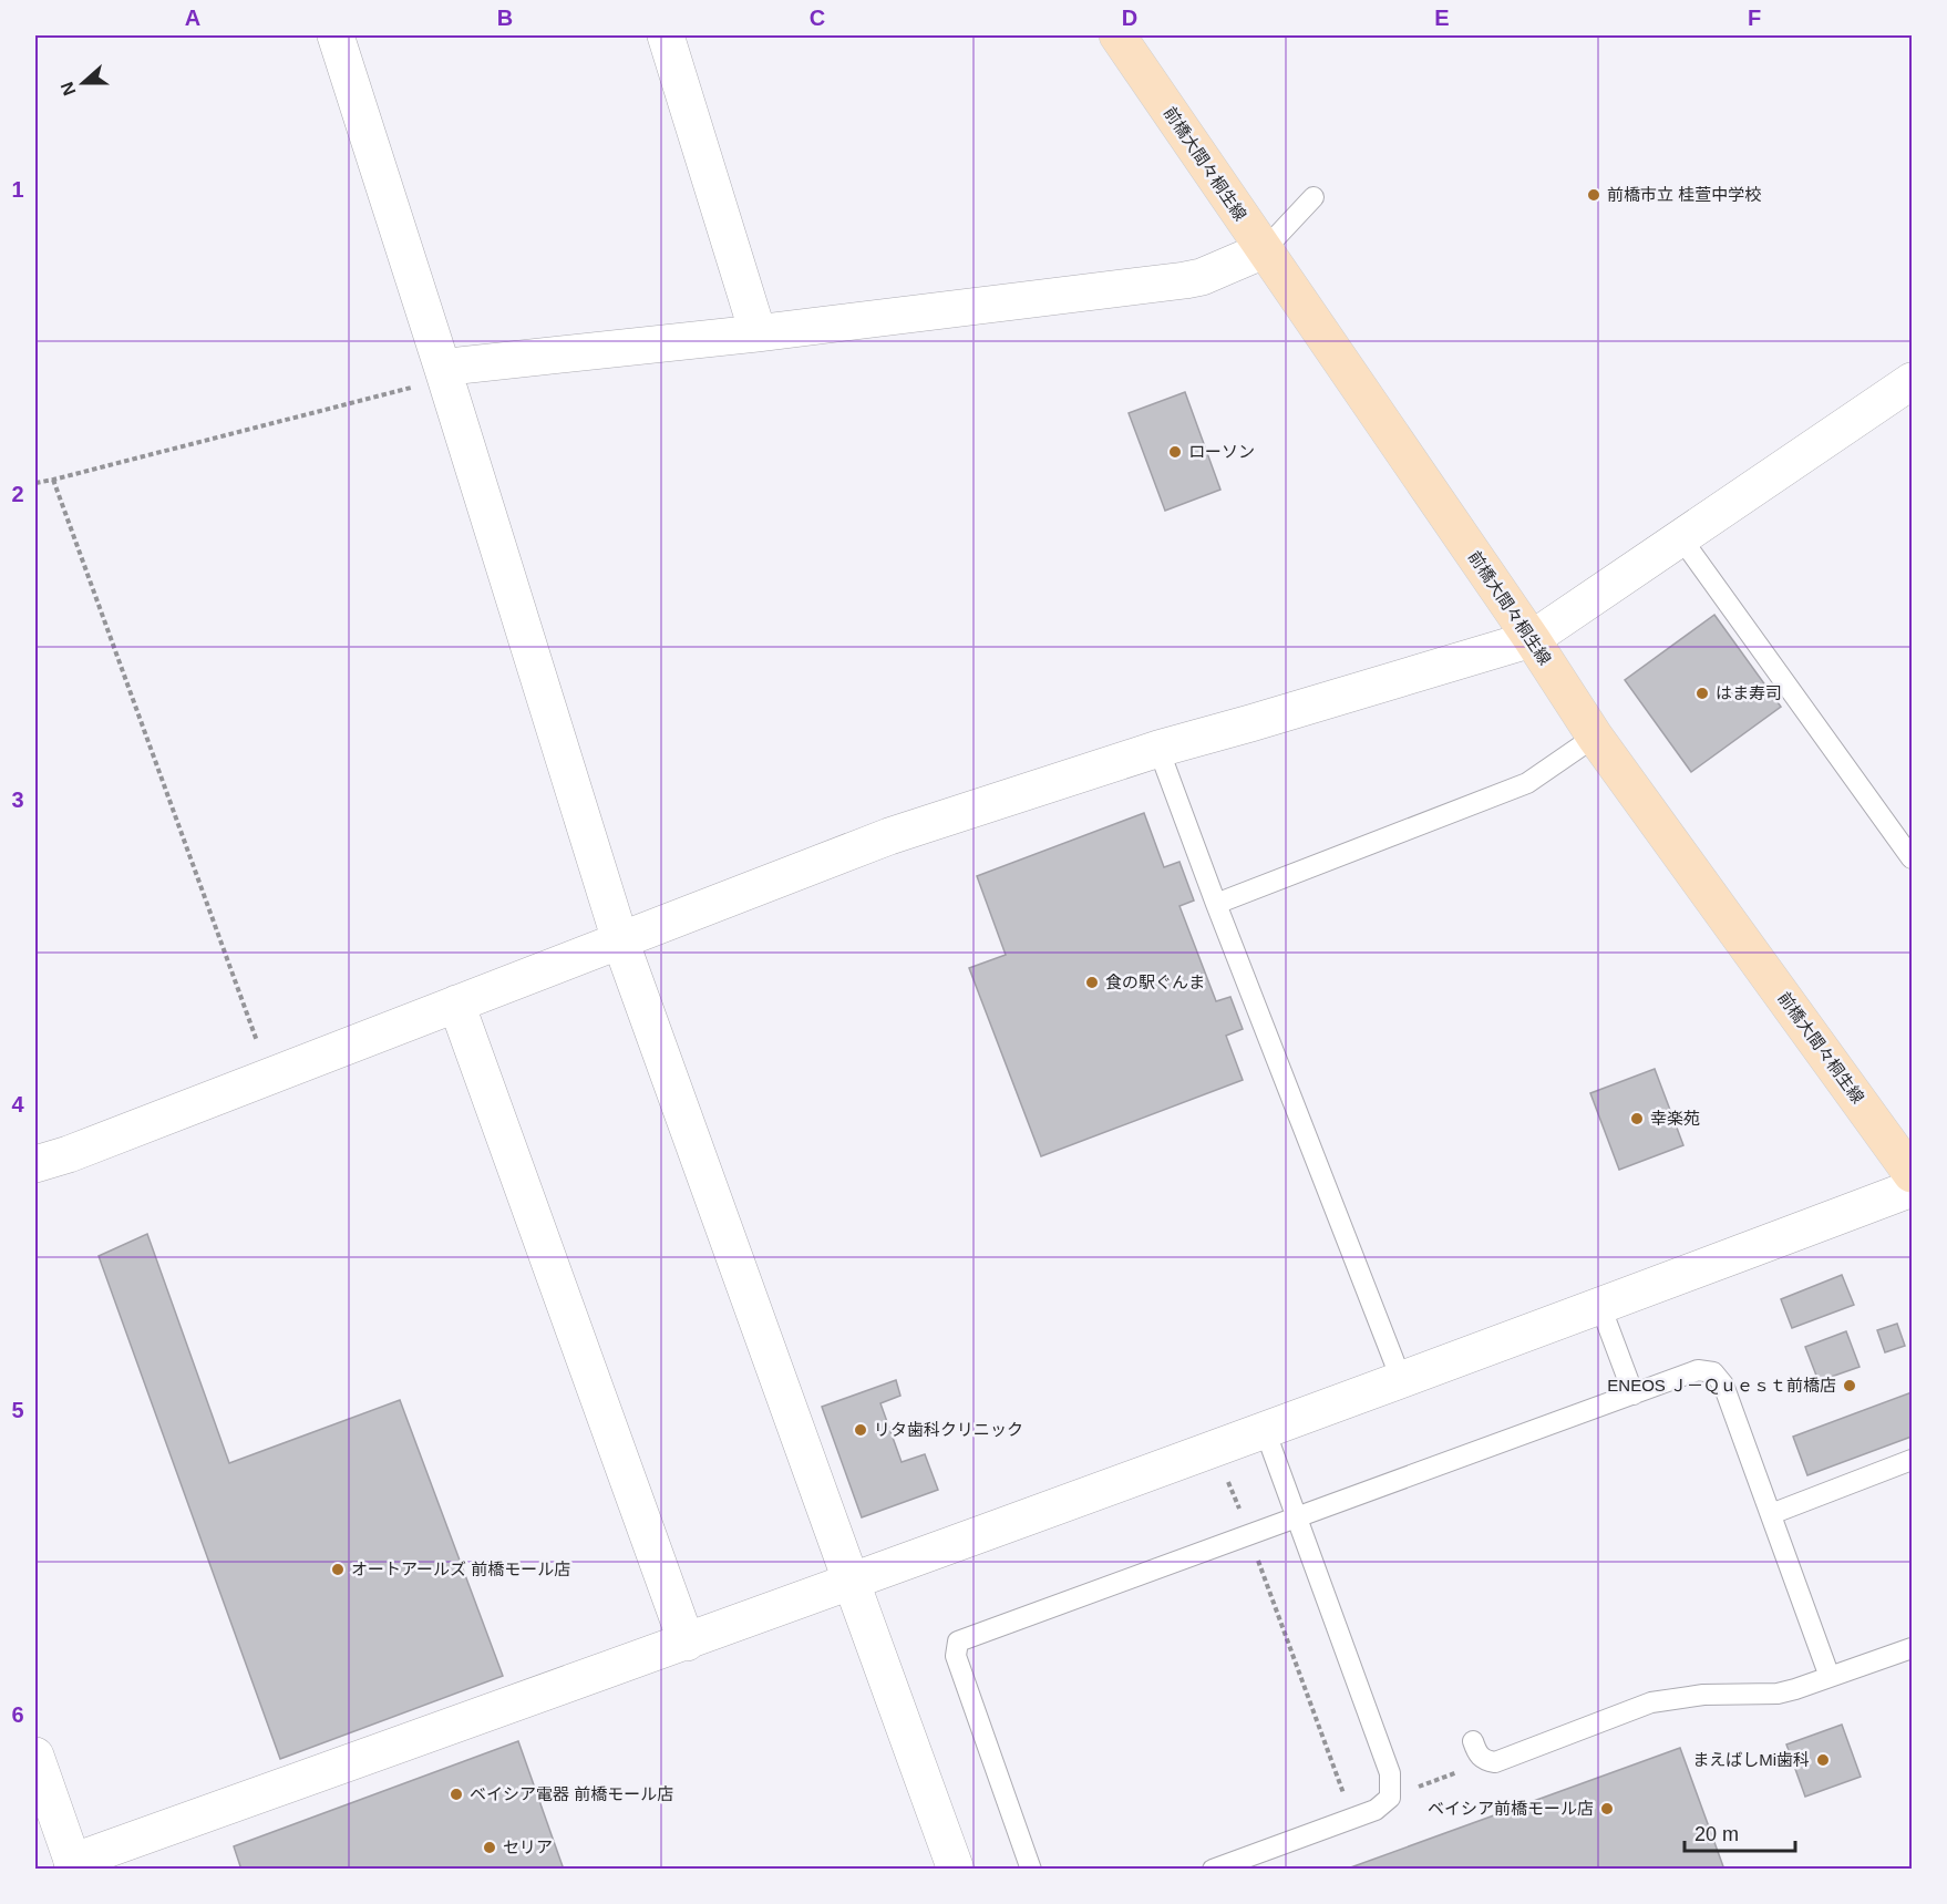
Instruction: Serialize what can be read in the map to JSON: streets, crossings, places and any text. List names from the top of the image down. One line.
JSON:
{"streets":{"main road":["前橋大間々桐生線"]},"places":["前橋市立 桂萱中学校","ローソン","はま寿司","食の駅ぐんま","幸楽苑","ENEOS Ｊ－Ｑｕｅｓｔ前橋店","リタ歯科クリニック","オートアールズ 前橋モール店","まえばしMi歯科","ベイシア電器 前橋モール店","ベイシア前橋モール店","セリア"],"scale_bar":"20 m","north":"left","grid":{"columns":["A","B","C","D","E","F"],"rows":["1","2","3","4","5","6"]}}
